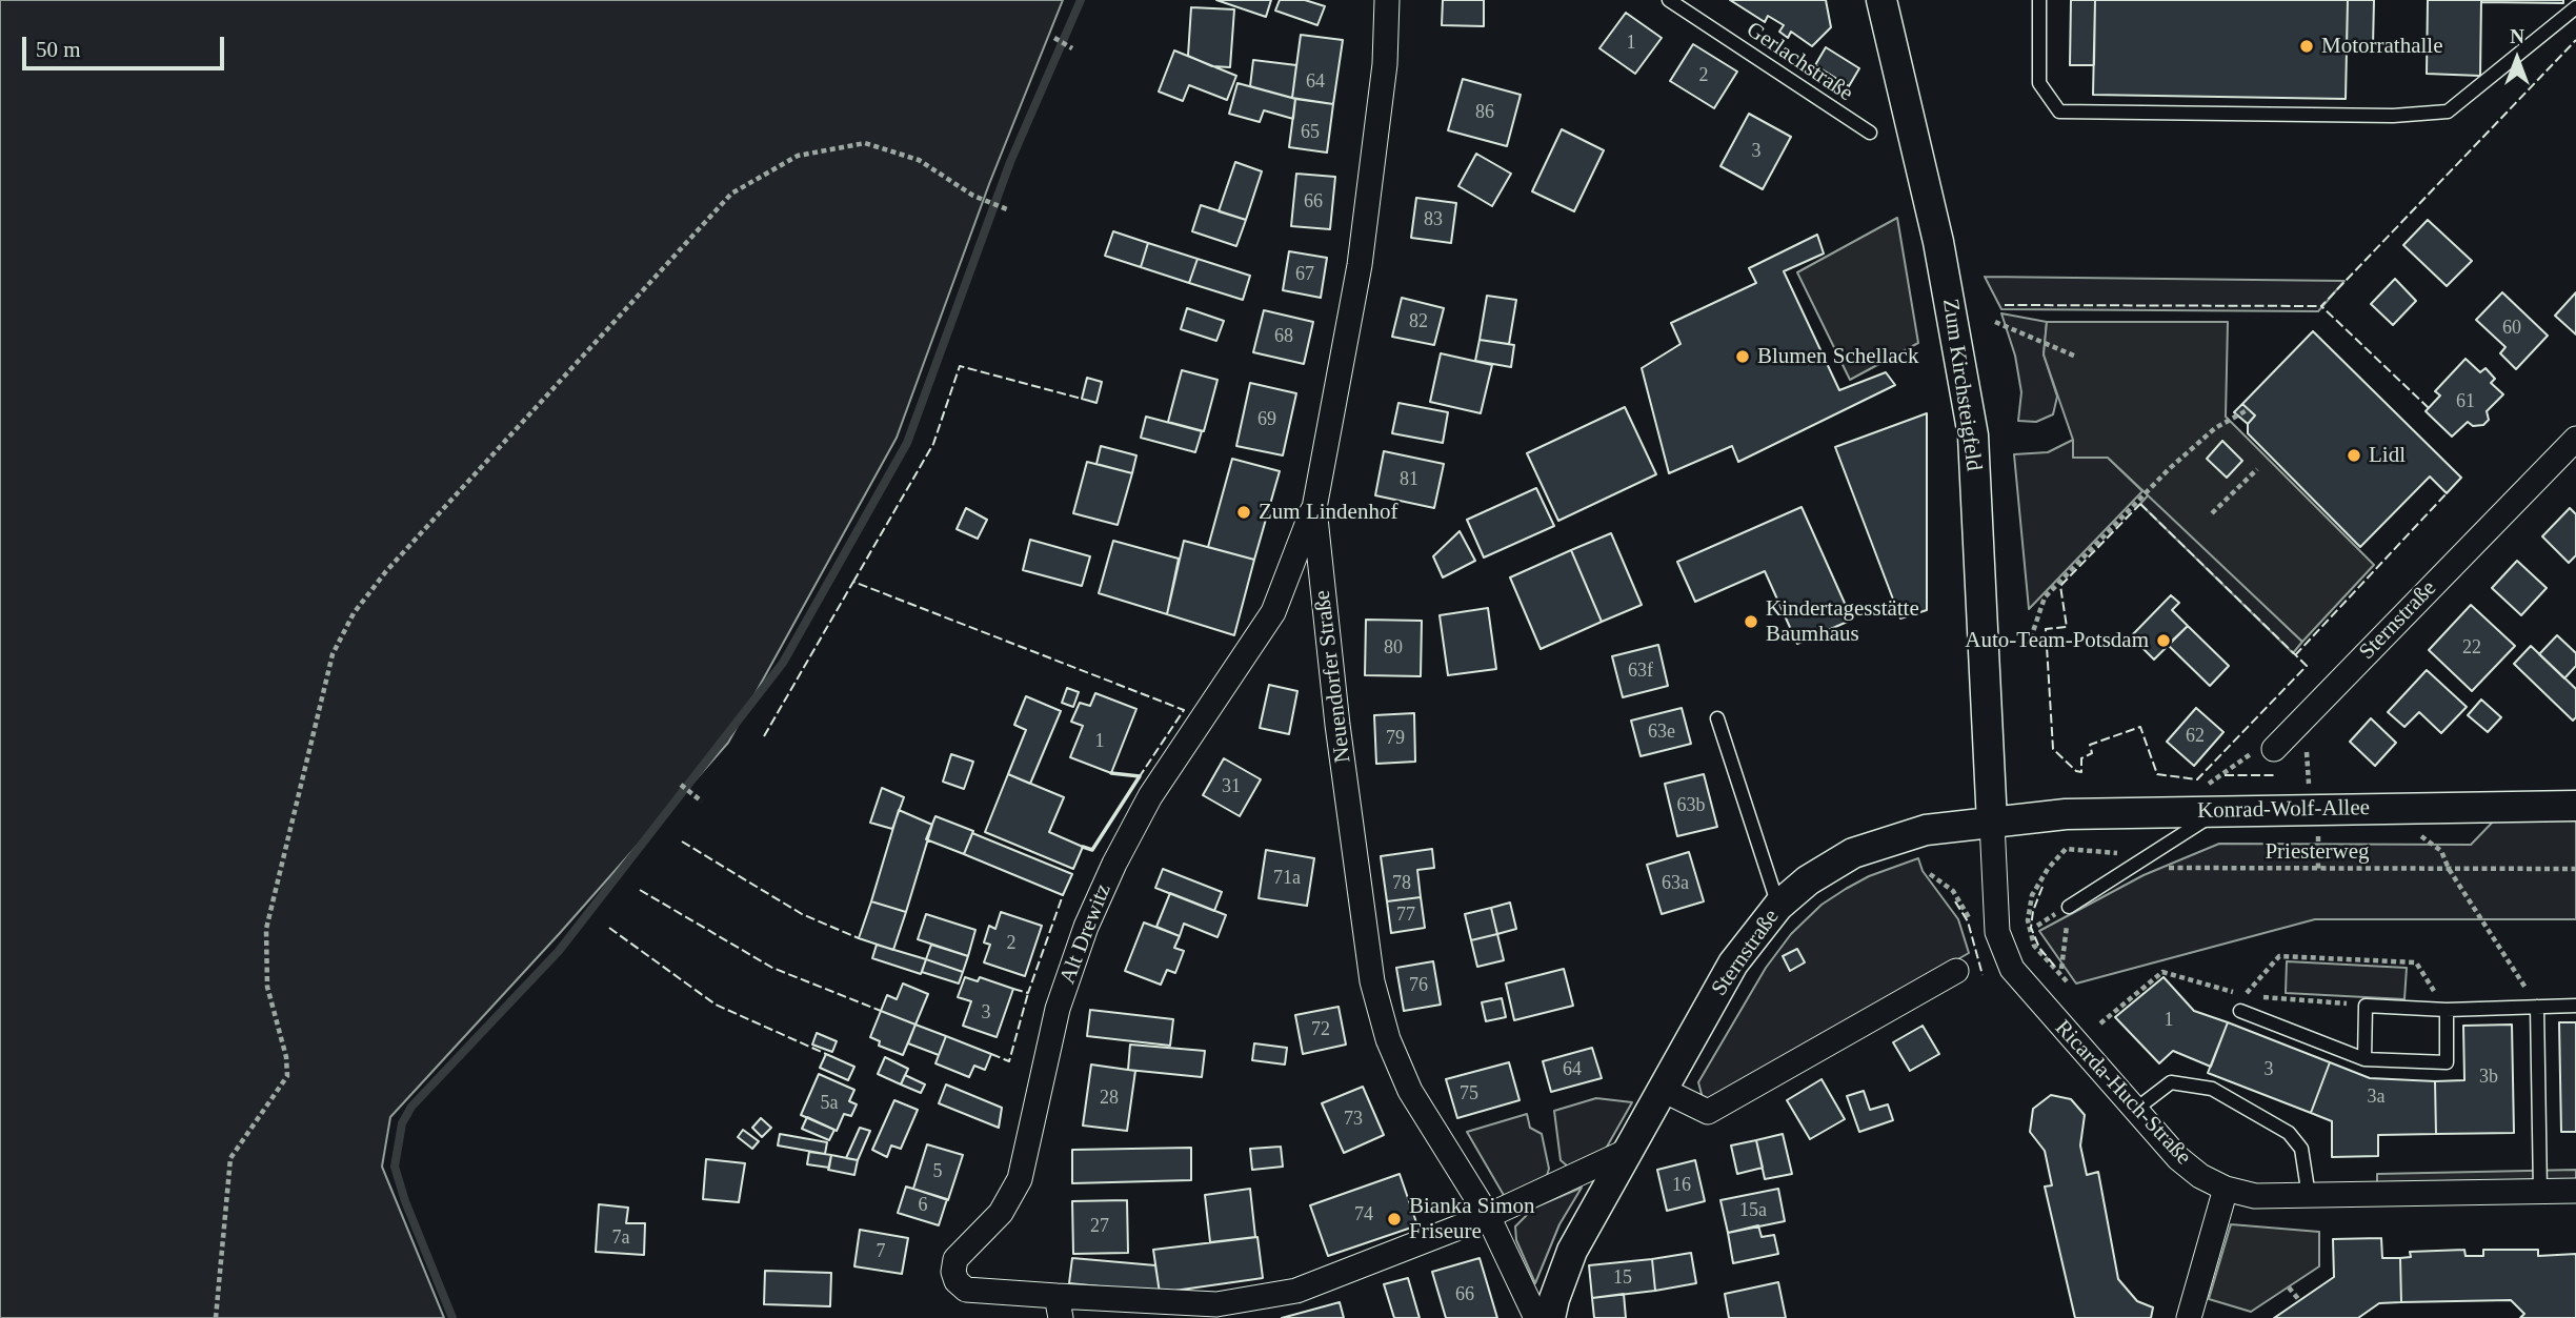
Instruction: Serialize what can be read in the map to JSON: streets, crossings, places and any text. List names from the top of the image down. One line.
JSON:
{"streets":{"street":["Zum Kirchsteigfeld","Sternstraße","Neuendorfer Straße","Konrad-Wolf-Allee","Alt Drewitz","Ricarda-Huch-Straße"],"lane":["Gerlachstraße"],"path":["Priesterweg"]},"crossings":[["Zum Kirchsteigfeld","Sternstraße"],["Zum Kirchsteigfeld","Konrad-Wolf-Allee"],["Zum Kirchsteigfeld","Ricarda-Huch-Straße"],["Sternstraße","Konrad-Wolf-Allee"],["Sternstraße","Alt Drewitz"],["Sternstraße","Ricarda-Huch-Straße"],["Neuendorfer Straße","Alt Drewitz"],["Konrad-Wolf-Allee","Ricarda-Huch-Straße"]],"places":["Motorrathalle","Blumen Schellack","Lidl","Zum Lindenhof","Kindertagesstätte Baumhaus","Auto-Team-Potsdam","Bianka Simon Friseure"],"house_numbers":["1","2","64","86","65","3","66","83","67","82","60","68","61","69","81","80","22","63f","63e","62","79","1","31","63b","71a","78","63a","77","2","76","3","1","72","64","3","3b","75","3a","28","5a","73","5","16","6","15a","74","27","7a","7","15","66"],"scale_bar":"50 m","north":"top"}
